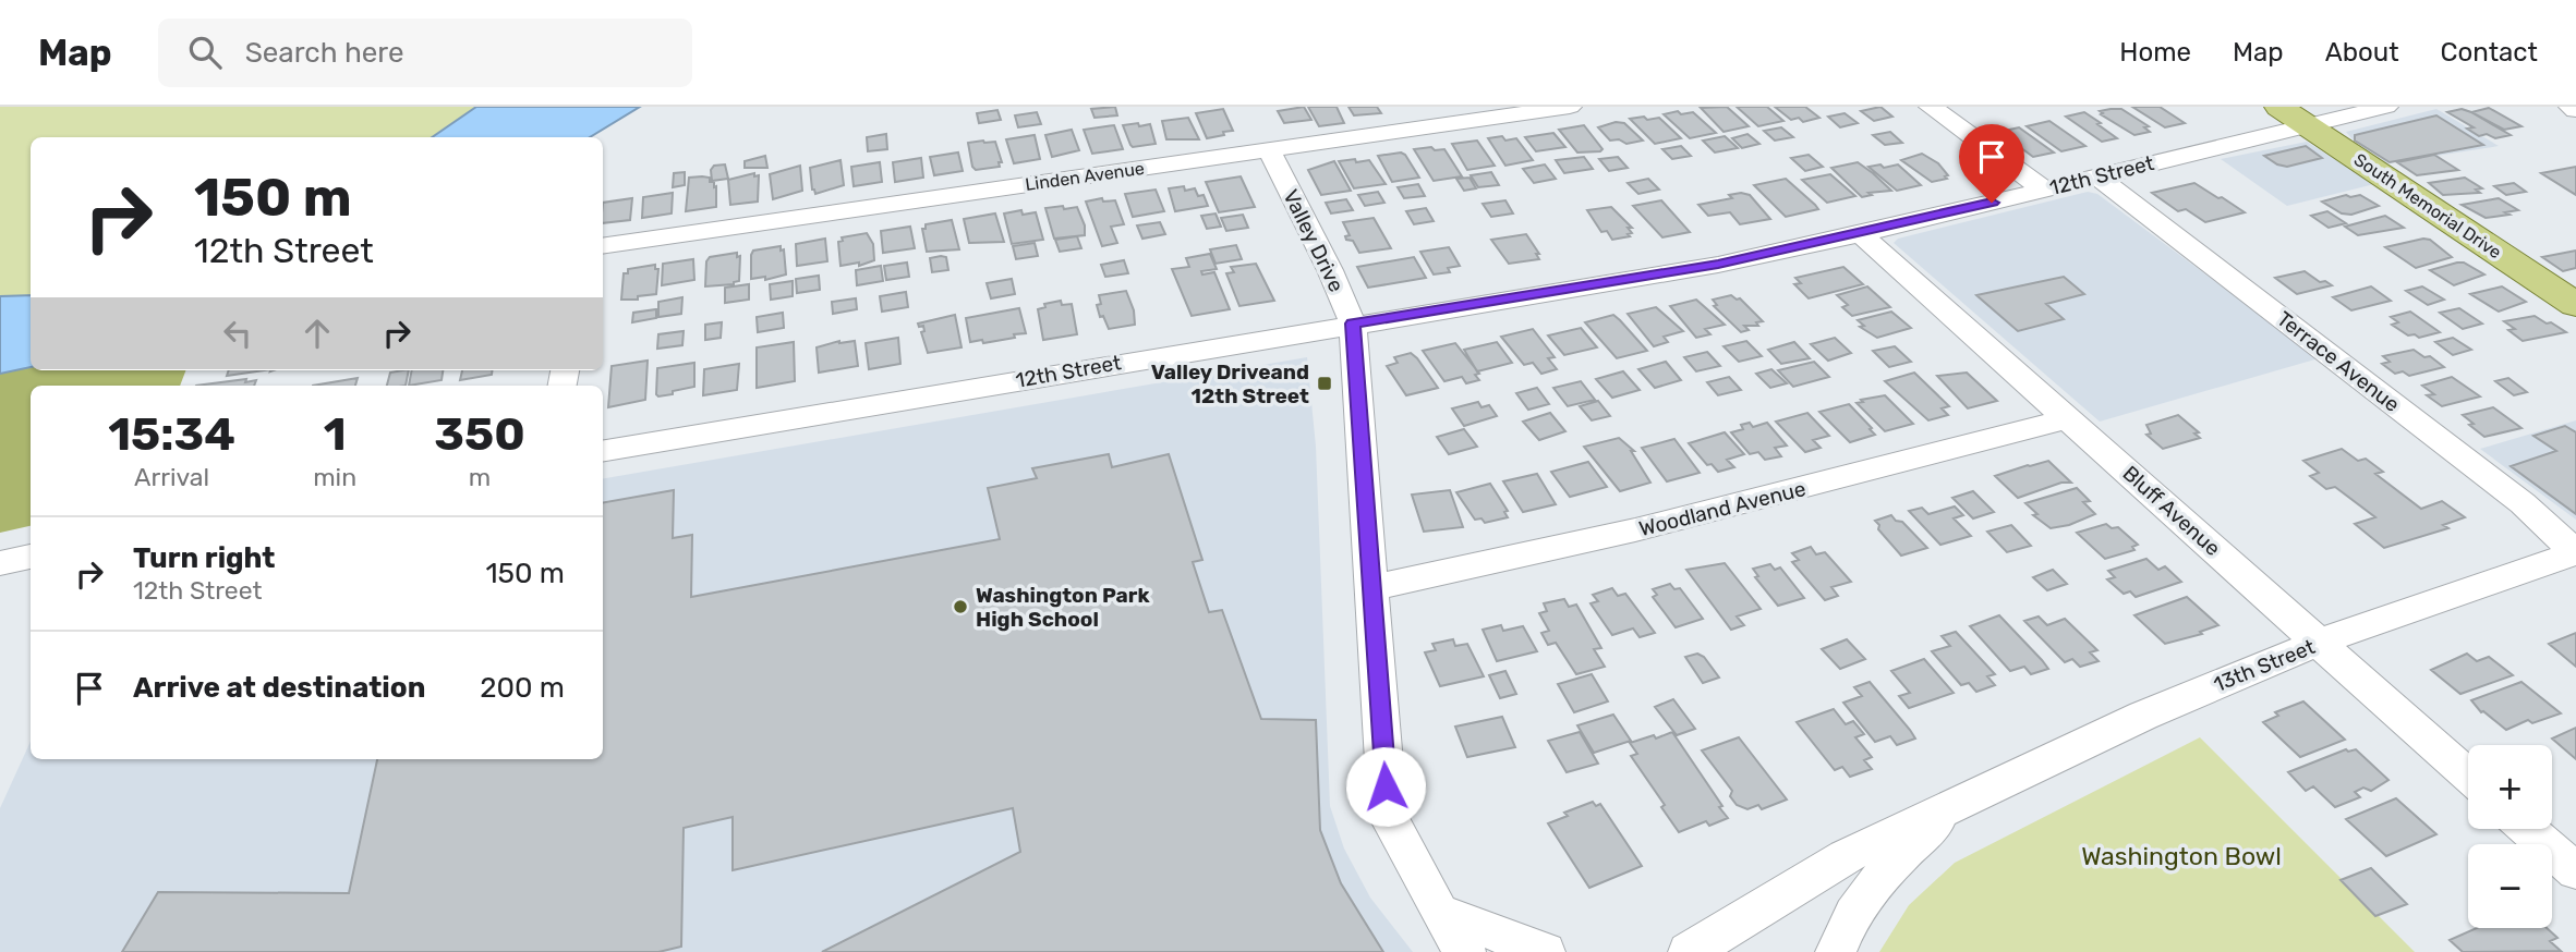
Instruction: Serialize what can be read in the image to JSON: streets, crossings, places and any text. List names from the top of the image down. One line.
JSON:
{"streets":{"main road":["South Memorial Drive"],"street":["12th Street","Linden Avenue","Valley Drive","Terrace Avenue","Woodland Avenue","Bluff Avenue","13th Street"]},"crossings":[["12th Street","South Memorial Drive"],["12th Street","Valley Drive"],["12th Street","Terrace Avenue"],["12th Street","Bluff Avenue"],["Linden Avenue","Valley Drive"],["Valley Drive","Woodland Avenue"],["Terrace Avenue","13th Street"],["Woodland Avenue","Bluff Avenue"],["Bluff Avenue","13th Street"]],"parks":["Washington Bowl"],"places":{"transit":["Valley Driveand 12th Street"],"other":["Washington Park High School"]},"page":{"header":"Map","search":"Search here","nav":["Home","Map","About","Contact"],"turn":["150 m","12th Street"],"eta":["15:34","Arrival","1","min","350","m"],"list":[{"name":"Turn right","note":"12th Street","value":"150 m"},{"name":"Arrive at destination","value":"200 m"}],"map_buttons":["+","−"]}}
